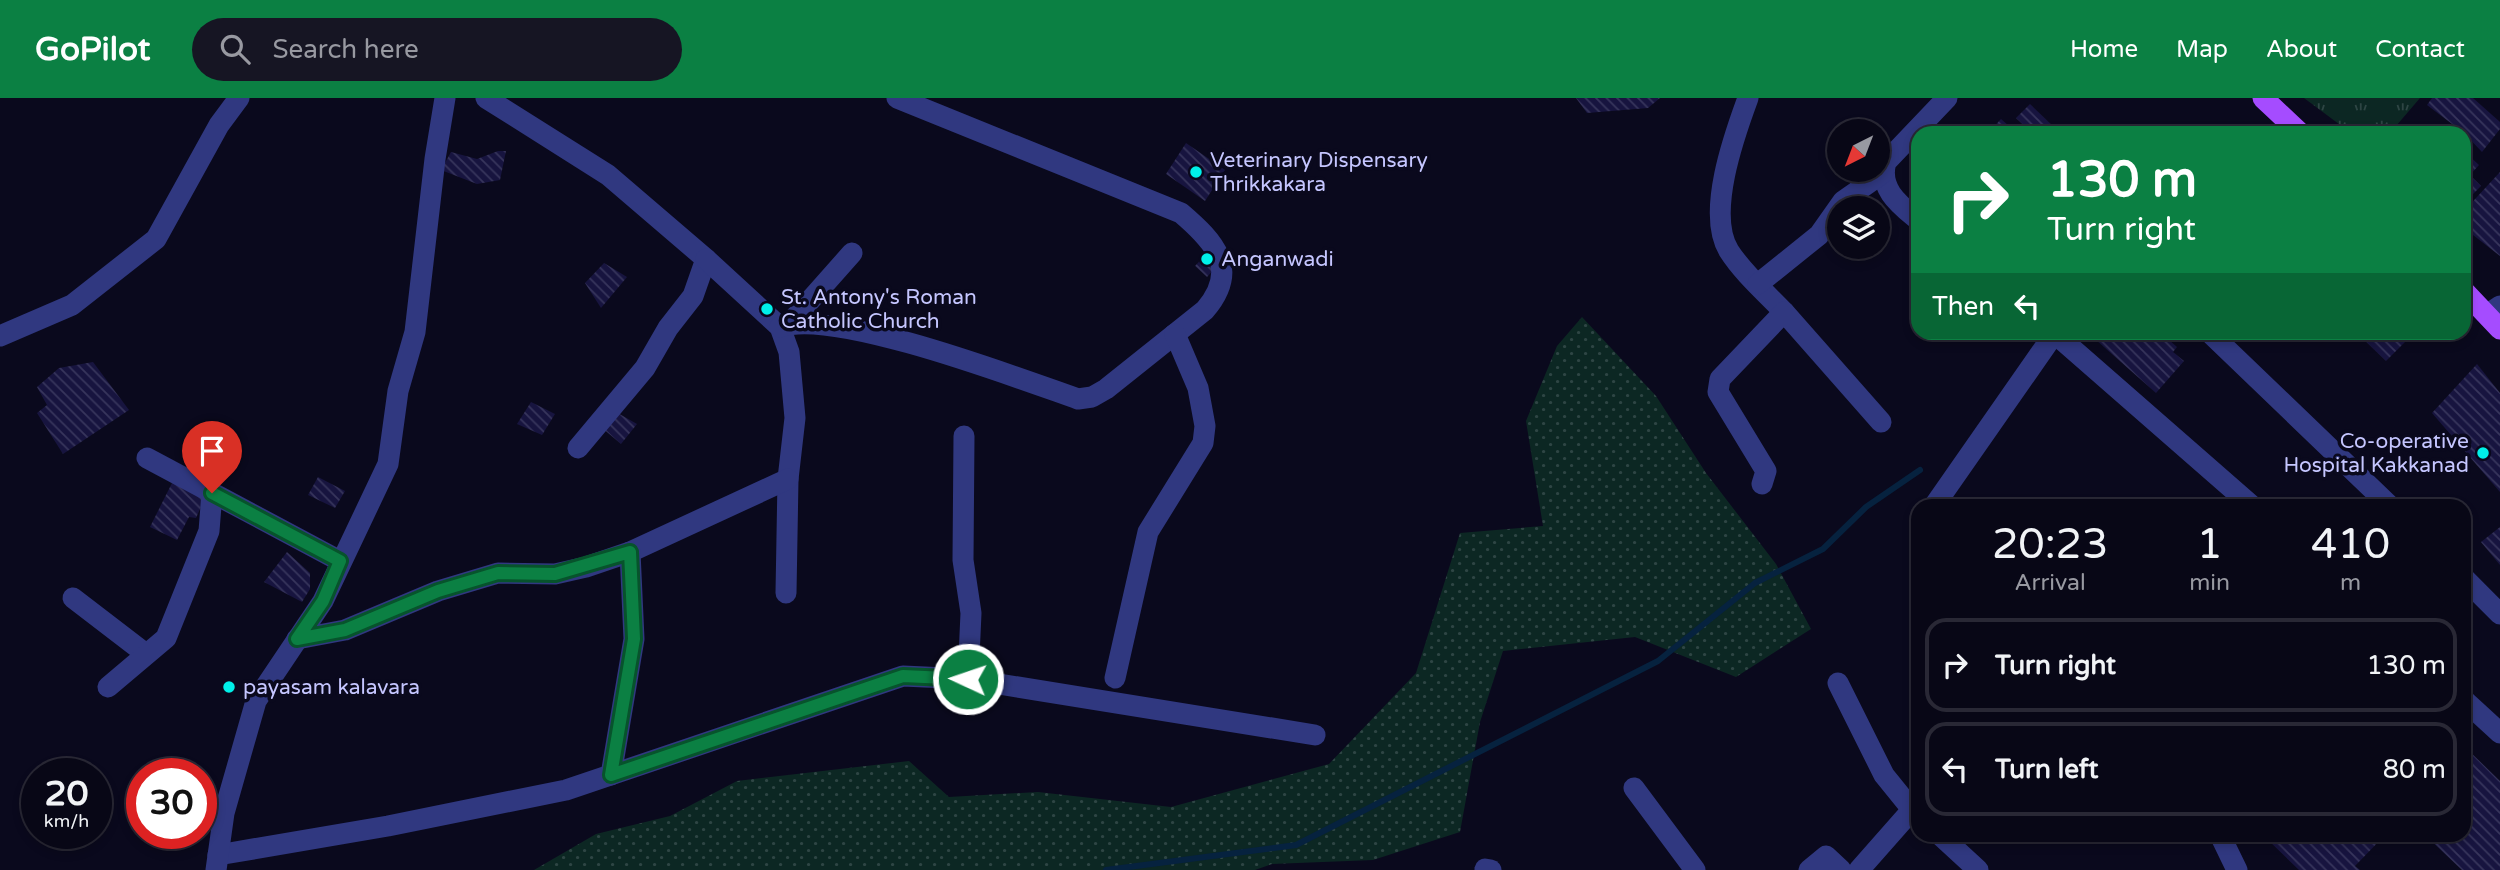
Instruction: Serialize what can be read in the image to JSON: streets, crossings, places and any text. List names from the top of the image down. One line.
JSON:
{"places":["Veterinary Dispensary Thrikkakara","Anganwadi","St. Antony's Roman Catholic Church","Co-operative Hospital Kakkanad","payasam kalavara"],"north":"bottom left","page":{"header":"GoPilot","search":"Search here","nav":["Home","Map","About","Contact"],"turn":["130 m","Turn right"],"then":"Then","eta":["20:23","Arrival","1","min","410","m"],"list":[{"name":"Turn right","value":"130 m"},{"name":"Turn left","value":"80 m"}],"speed":"20 km/h","limit":"30"}}
